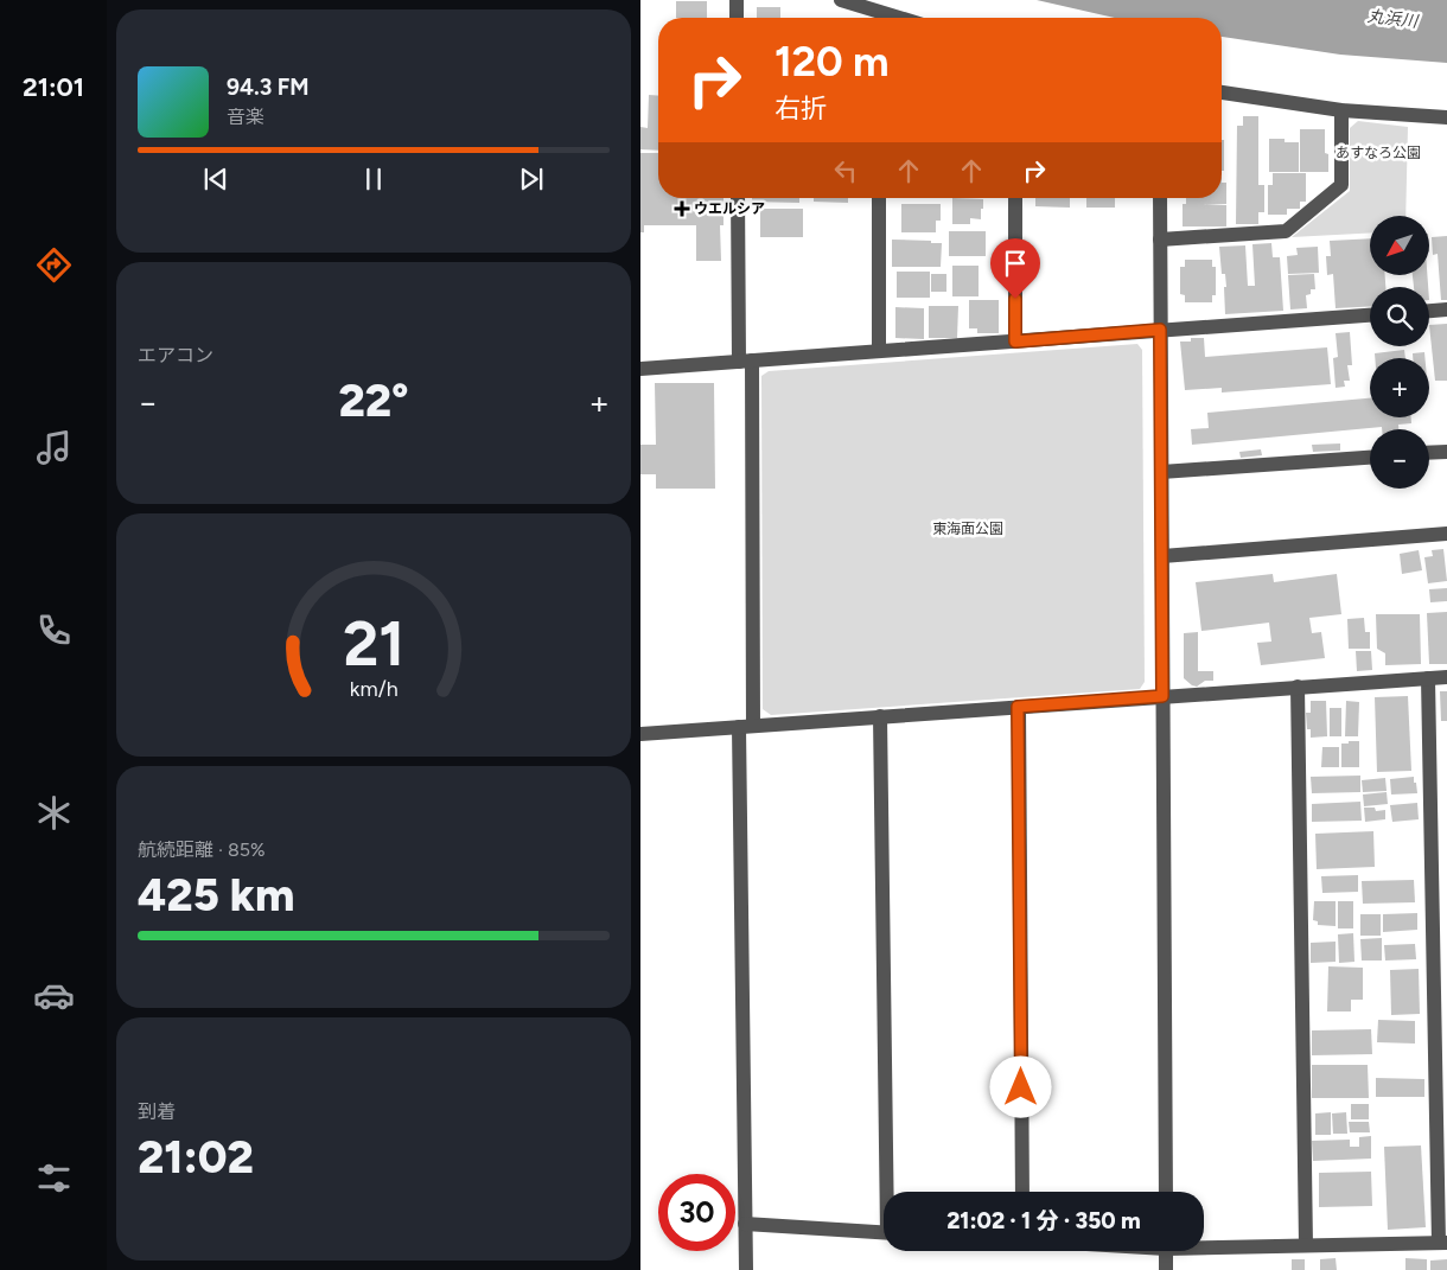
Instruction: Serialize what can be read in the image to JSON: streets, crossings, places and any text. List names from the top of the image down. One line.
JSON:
{"water":["丸浜川"],"parks":["あすなろ公園","東海面公園"],"places":{"health":["ウエルシア"]},"north":"bottom left","page":{"tabs":"21:01","turn":["120 m","右折"],"song":["94.3 FM","音楽"],"map_buttons":["+","−"],"tile":["エアコン",["航続距離 · 85%","425 km"],["到着","21:02"]],"heat":["−","22°","+"],"limit":"30","trip":"21:02 · 1 分 · 350 m","gauge":["21","km/h"]}}
